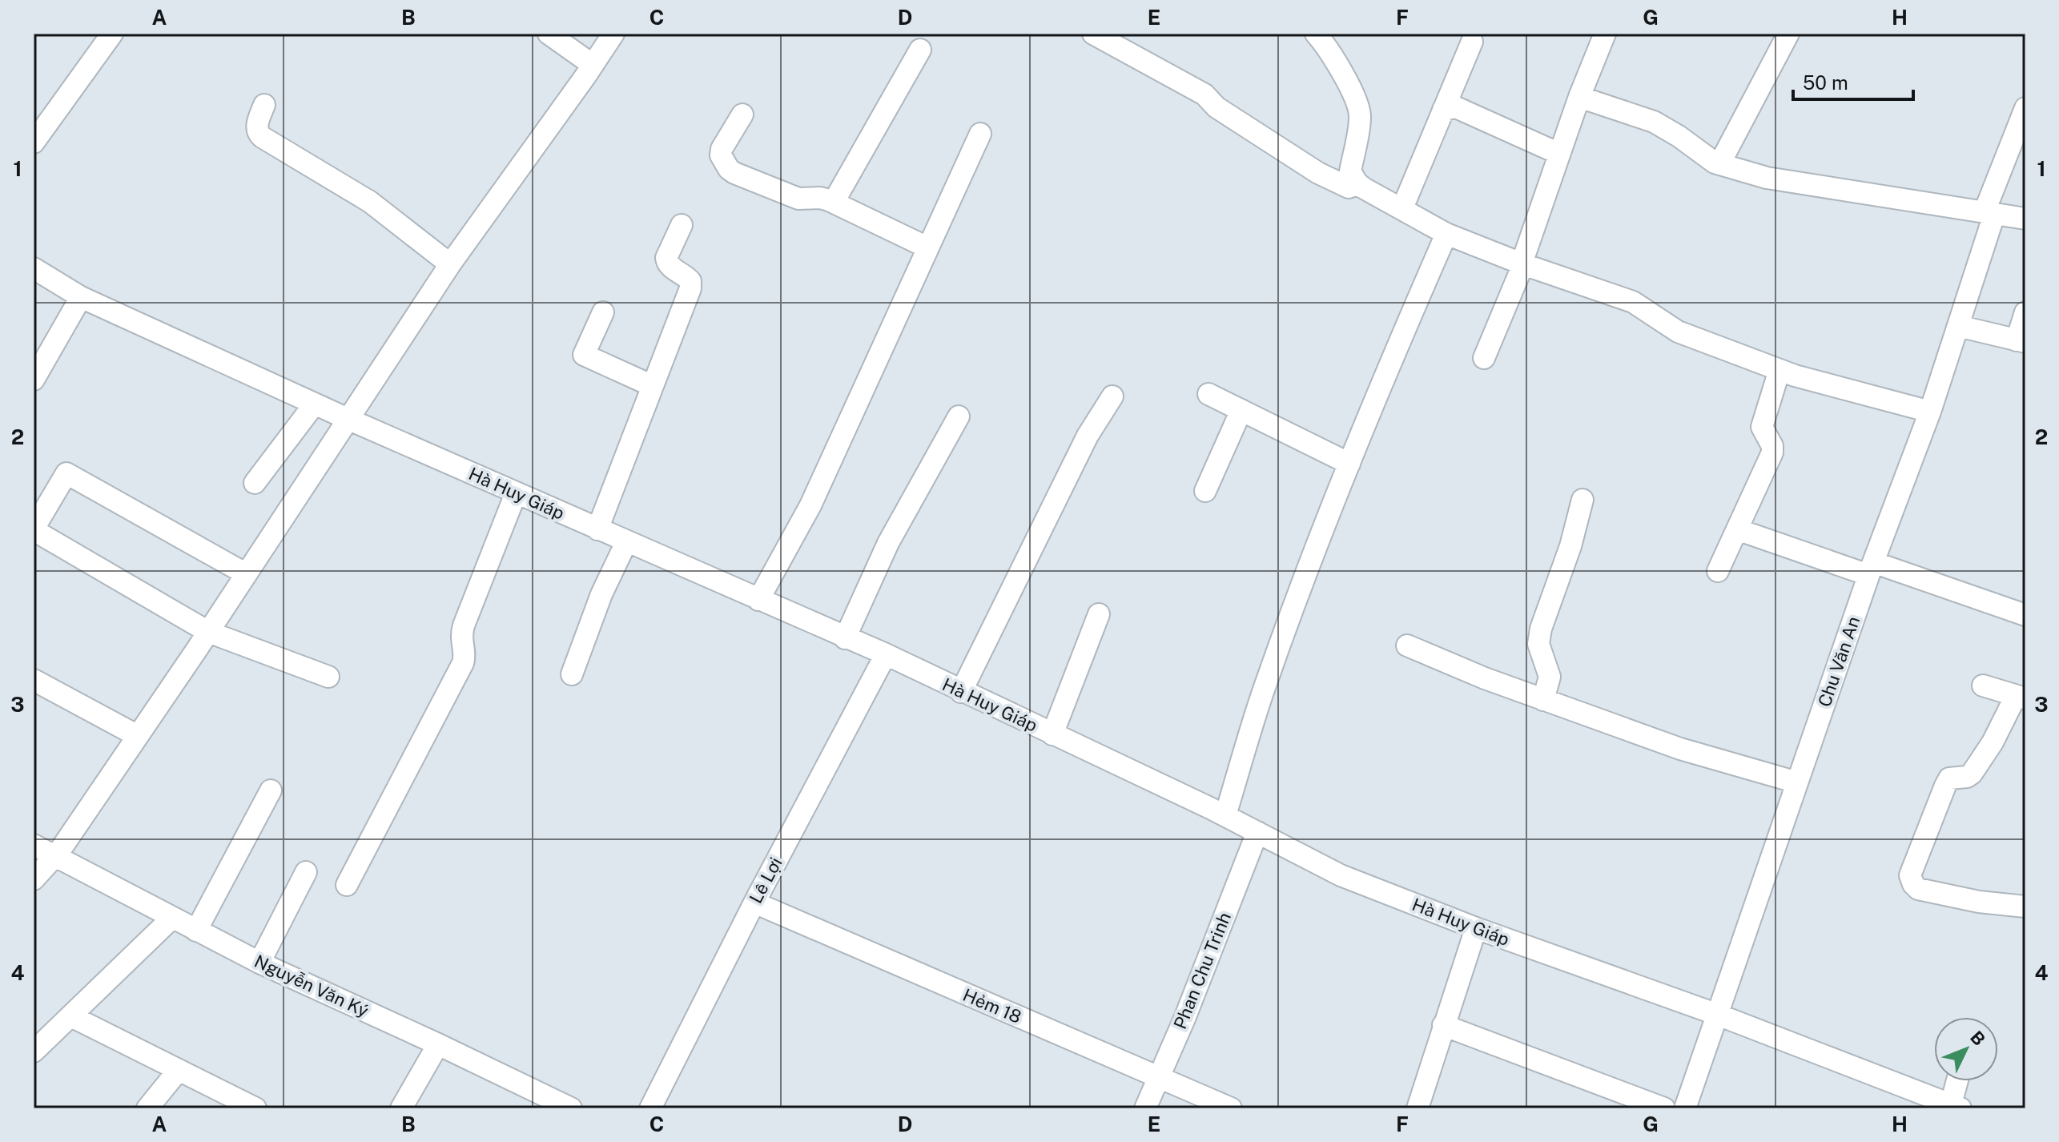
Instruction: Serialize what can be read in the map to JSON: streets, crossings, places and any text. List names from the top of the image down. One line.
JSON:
{"streets":{"street":["Hà Huy Giáp","Chu Văn An","Lê Lợi","Phan Chu Trinh","Nguyễn Văn Ký","Hẻm 18"]},"crossings":[["Hà Huy Giáp","Chu Văn An"],["Hà Huy Giáp","Lê Lợi"],["Hà Huy Giáp","Phan Chu Trinh"],["Lê Lợi","Hẻm 18"],["Phan Chu Trinh","Hẻm 18"]],"scale_bar":"50 m","north":"top right","grid":{"columns":["A","B","C","D","E","F","G","H"],"rows":["1","2","3","4"]}}
